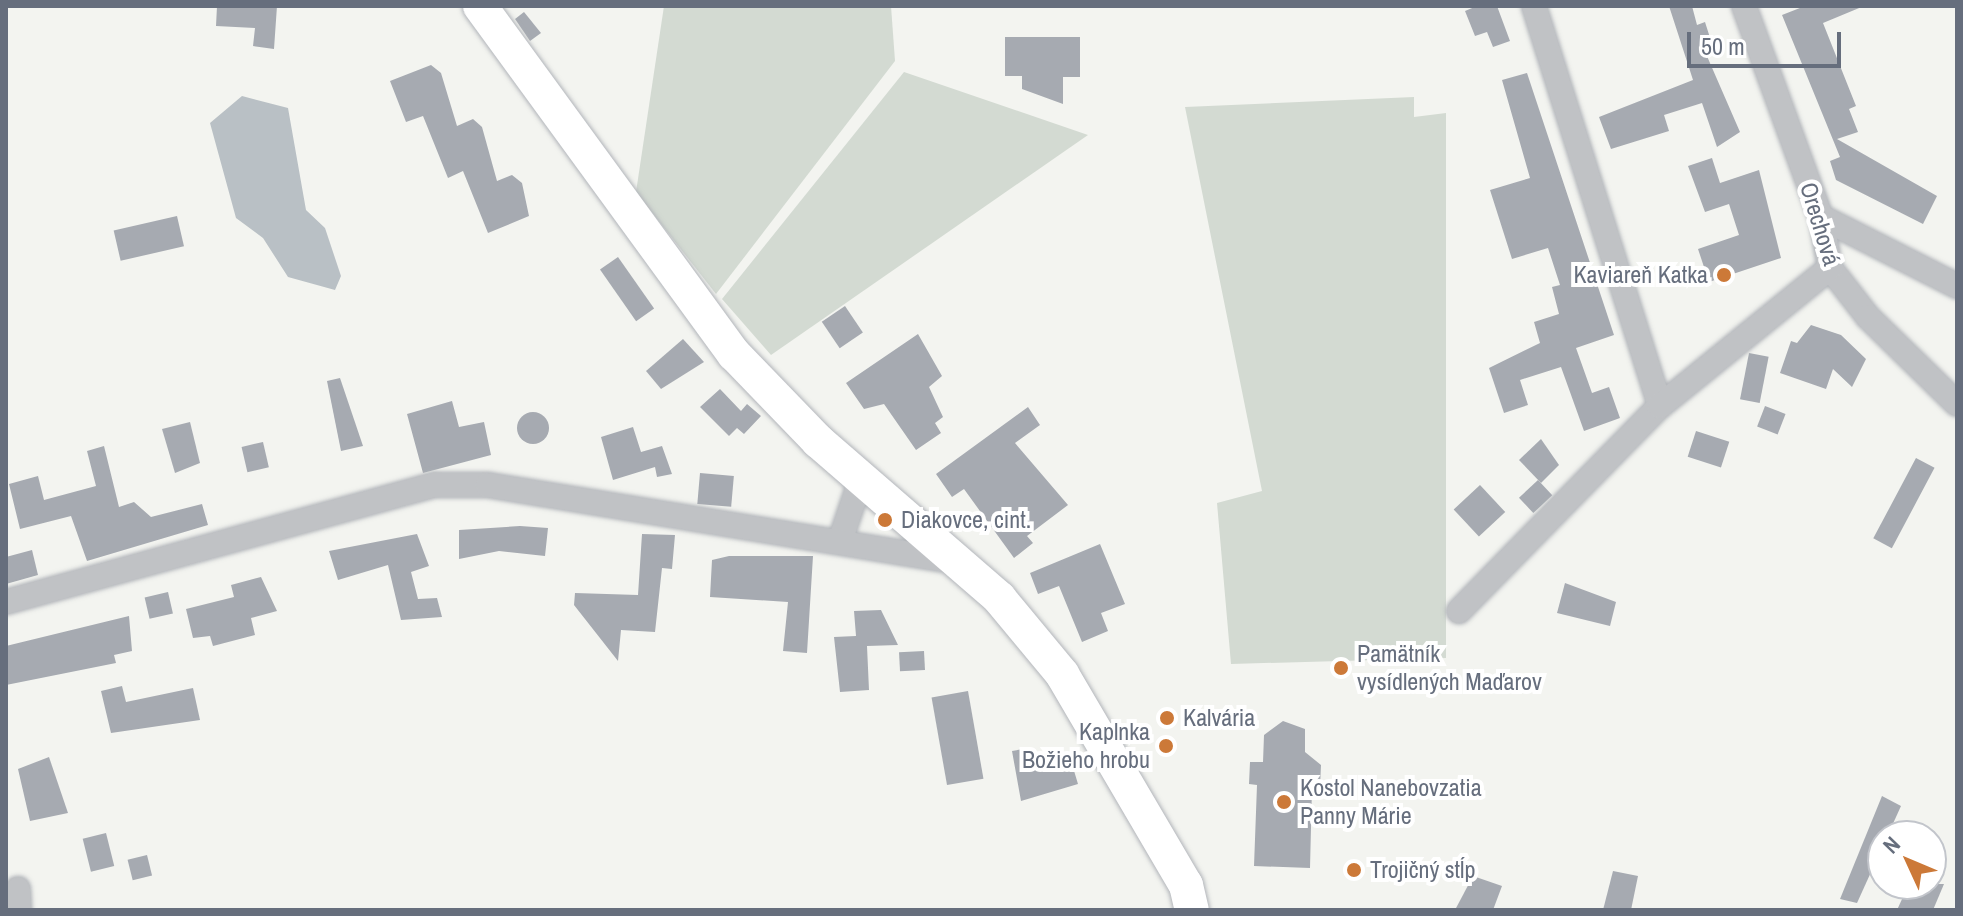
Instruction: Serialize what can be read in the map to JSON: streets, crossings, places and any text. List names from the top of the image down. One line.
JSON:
{"streets":{"street":["Orechová"]},"places":["Kaviareň Katka","Diakovce, cint.","Pamätník vysídlených Maďarov","Kalvária","Kaplnka Božieho hrobu","Kostol Nanebovzatia Panny Márie","Trojičný stĺp"],"scale_bar":"50 m","north":"top left"}
